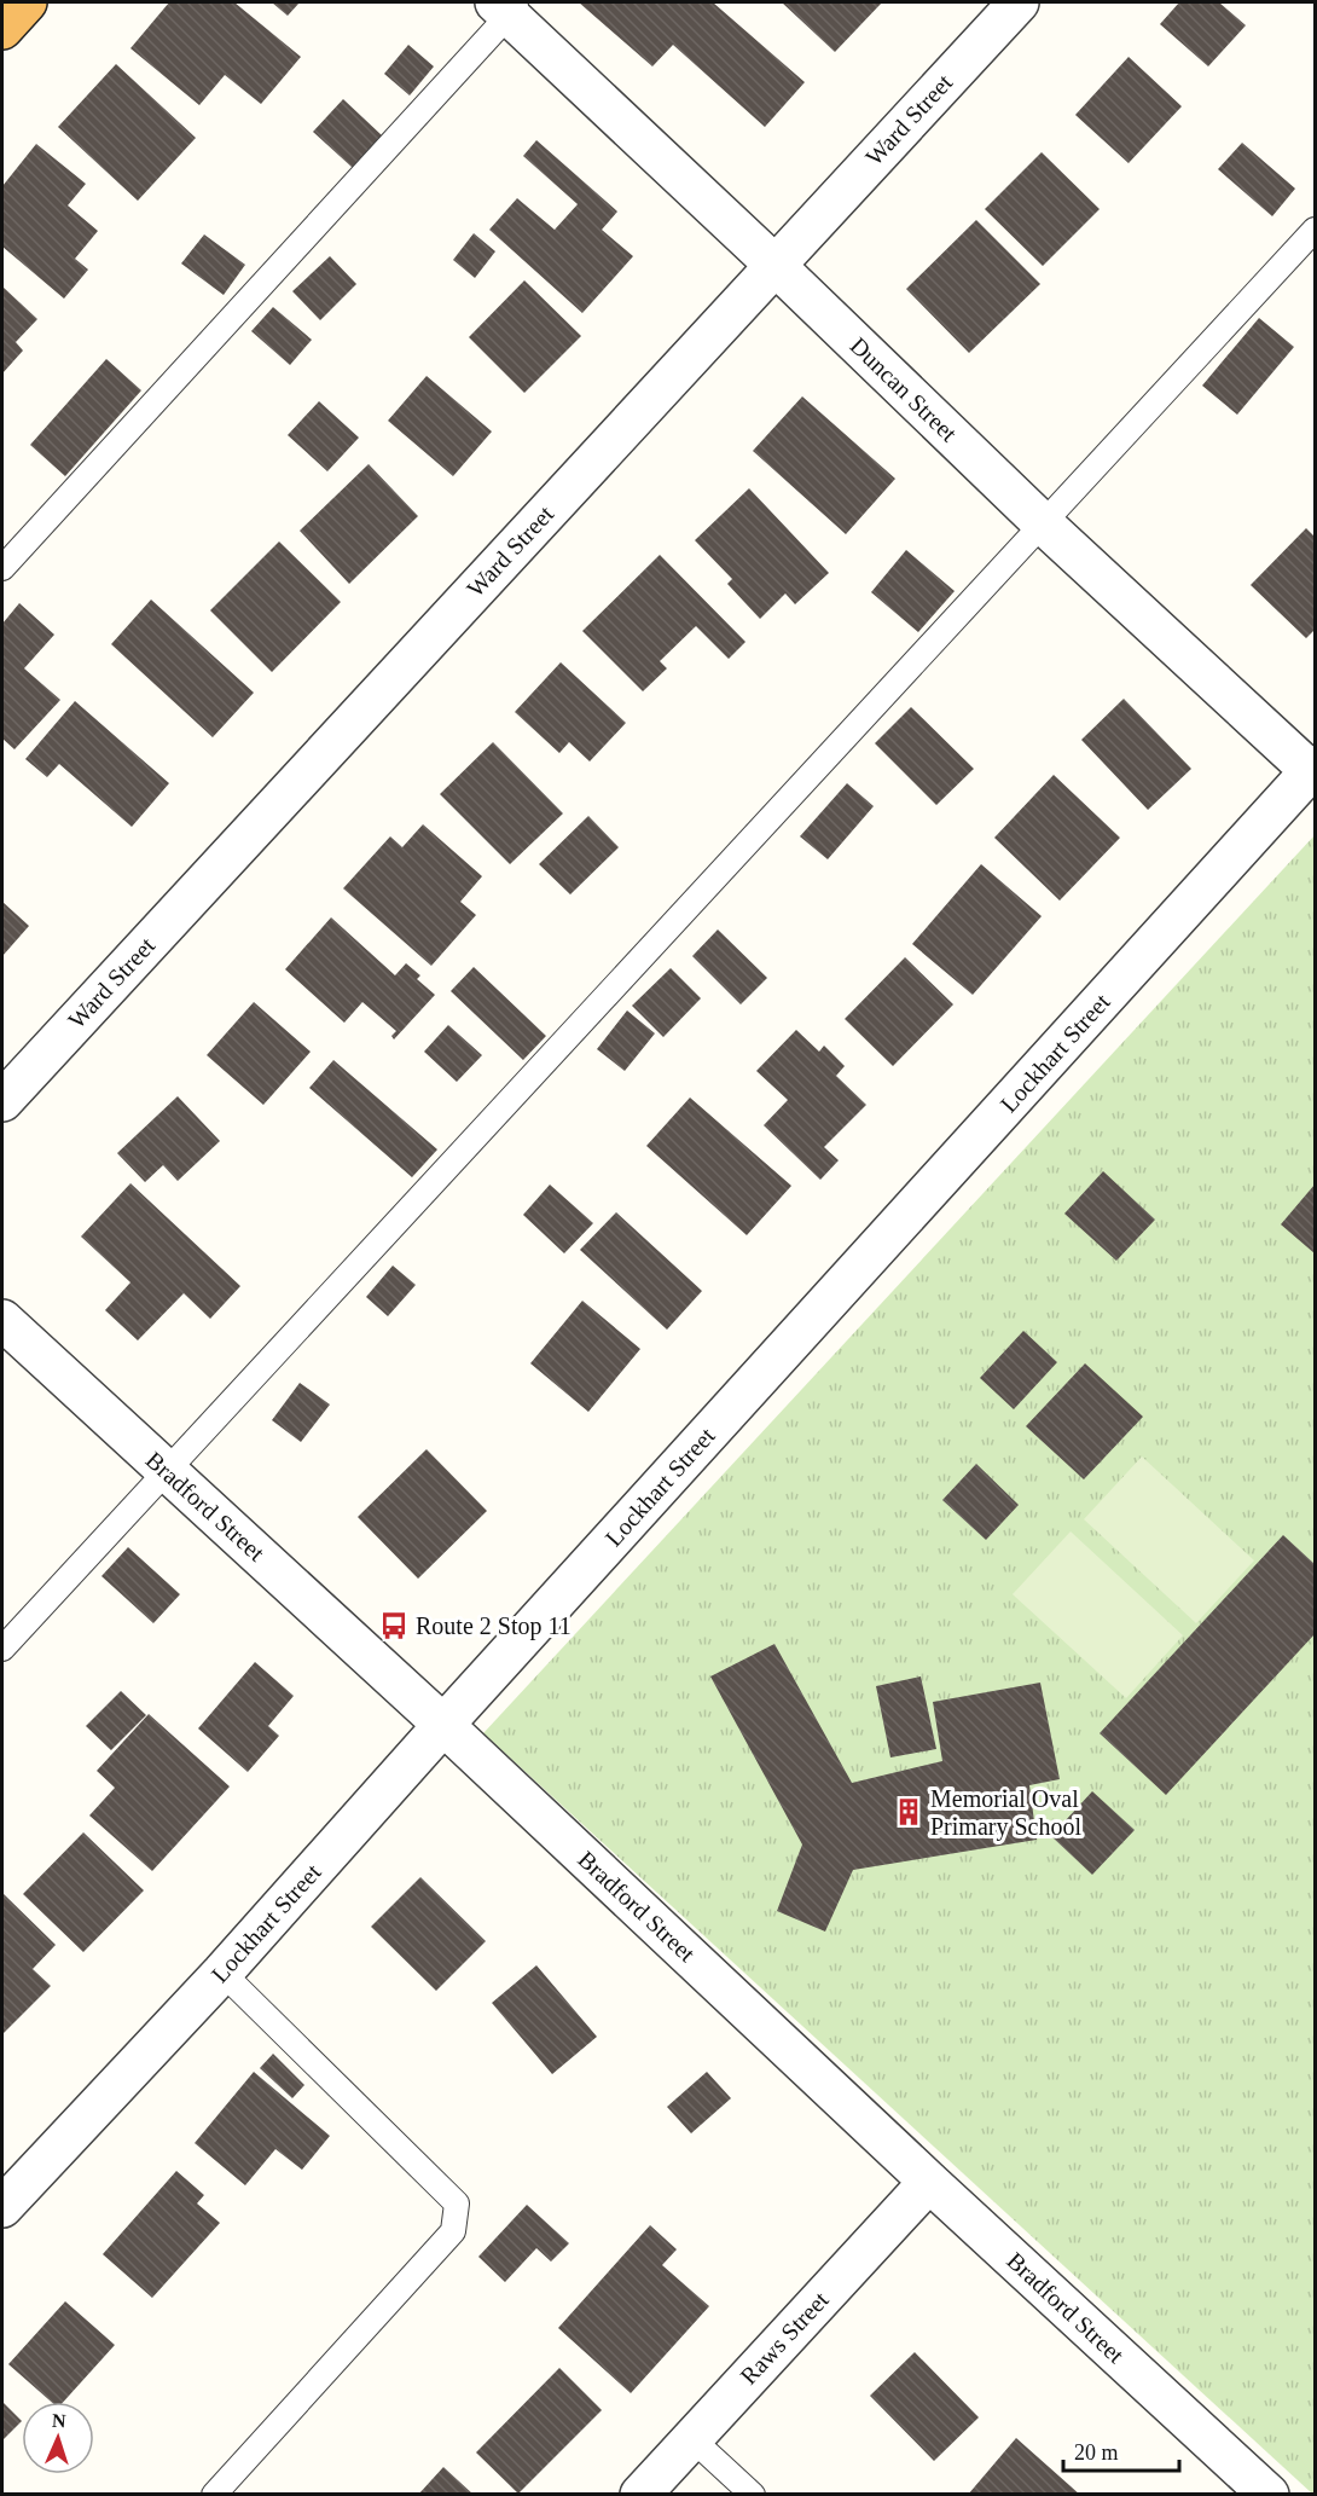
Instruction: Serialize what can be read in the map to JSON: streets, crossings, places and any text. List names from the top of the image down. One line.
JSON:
{"streets":{"street":["Ward Street","Duncan Street","Lockhart Street","Bradford Street","Raws Street"]},"crossings":[["Ward Street","Duncan Street"],["Duncan Street","Lockhart Street"],["Lockhart Street","Bradford Street"],["Bradford Street","Raws Street"]],"places":{"bus stop":["Route 2 Stop 11"],"building":["Memorial Oval Primary School"]},"scale_bar":"20 m","north":"top"}
